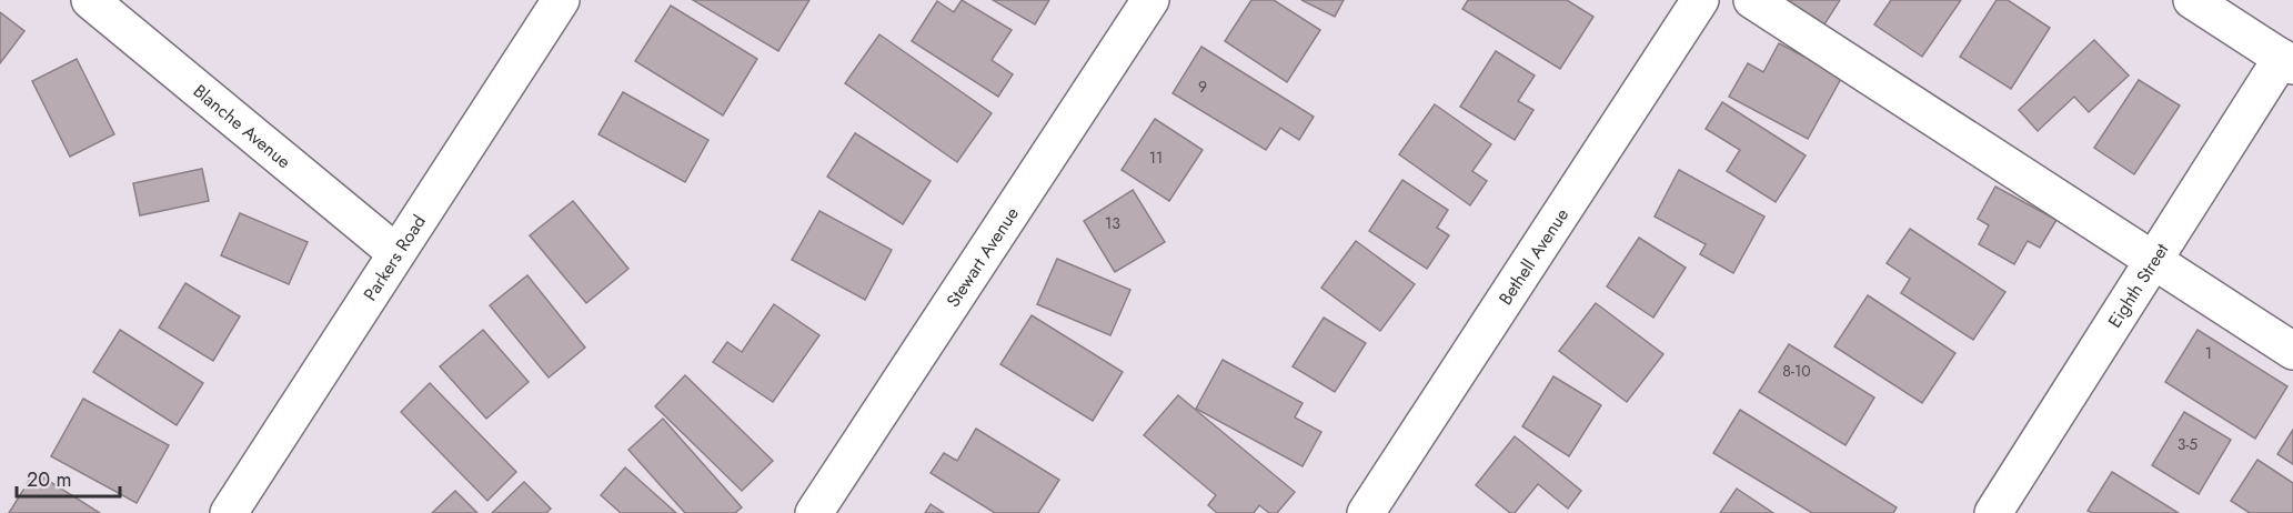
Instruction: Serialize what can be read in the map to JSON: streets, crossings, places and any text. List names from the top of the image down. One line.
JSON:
{"streets":{"street":["Blanche Avenue","Parkers Road","Stewart Avenue","Bethell Avenue","Eighth Street"]},"crossings":[["Blanche Avenue","Parkers Road"]],"house_numbers":["9","11","13","1","8-10","3-5"],"scale_bar":"20 m"}
